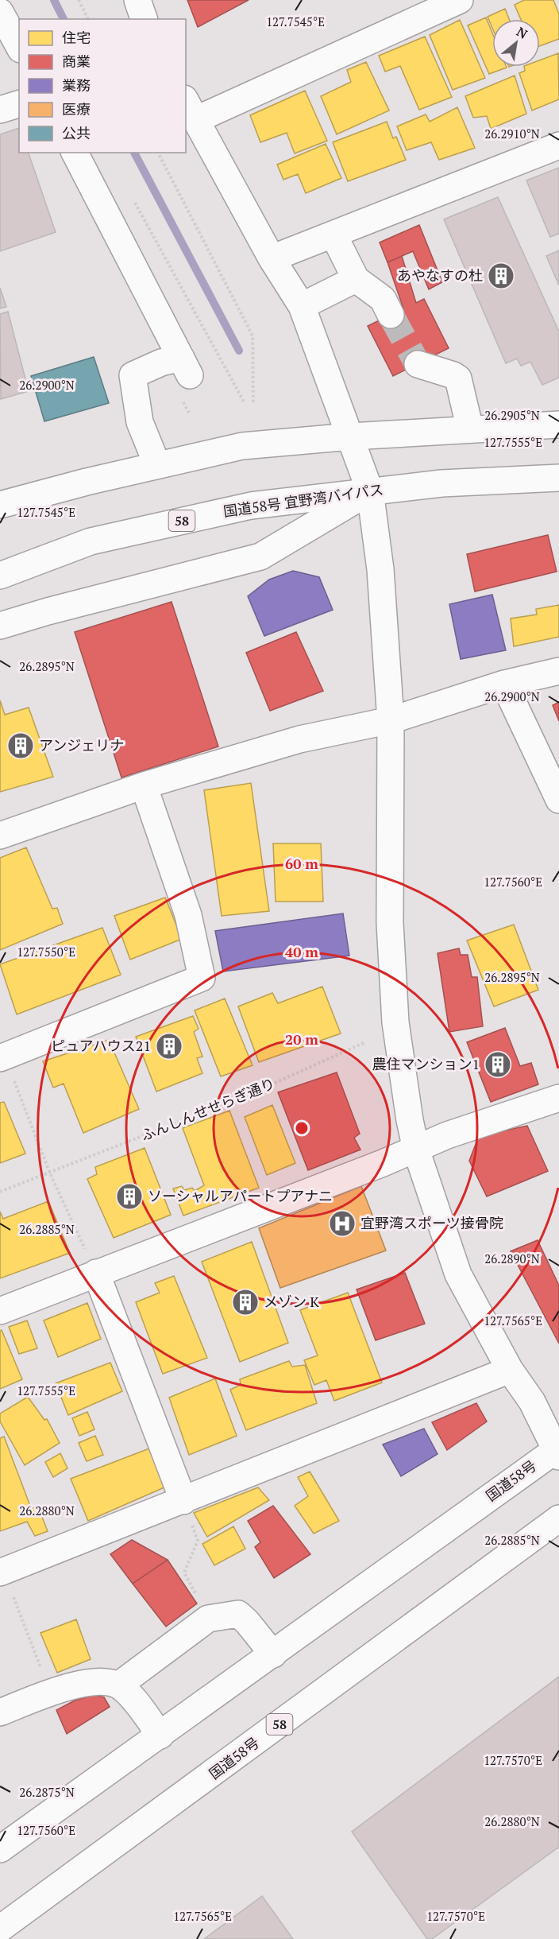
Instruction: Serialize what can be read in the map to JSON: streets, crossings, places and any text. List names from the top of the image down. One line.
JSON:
{"streets":{"main road":["国道58号 宜野湾バイパス","58","国道58号"],"path":["ふんしんせせらぎ通り"]},"places":{"building":["あやなすの杜","アンジェリナ","ピュアハウス21","農住マンション1","ソーシャルアパートプアナニ","メゾン K"],"hospital":["宜野湾スポーツ接骨院"]},"legend":["住宅","商業","業務","医療","公共"],"north":"top right","coordinates":["127.7545°E","26.2910°N","26.2900°N","26.2905°N","127.7555°E","26.2895°N","127.7560°E","127.7550°E","26.2885°N","26.2890°N","127.7565°E","26.2880°N","127.7570°E","26.2875°N"],"rings":["60 m","40 m","20 m"]}
